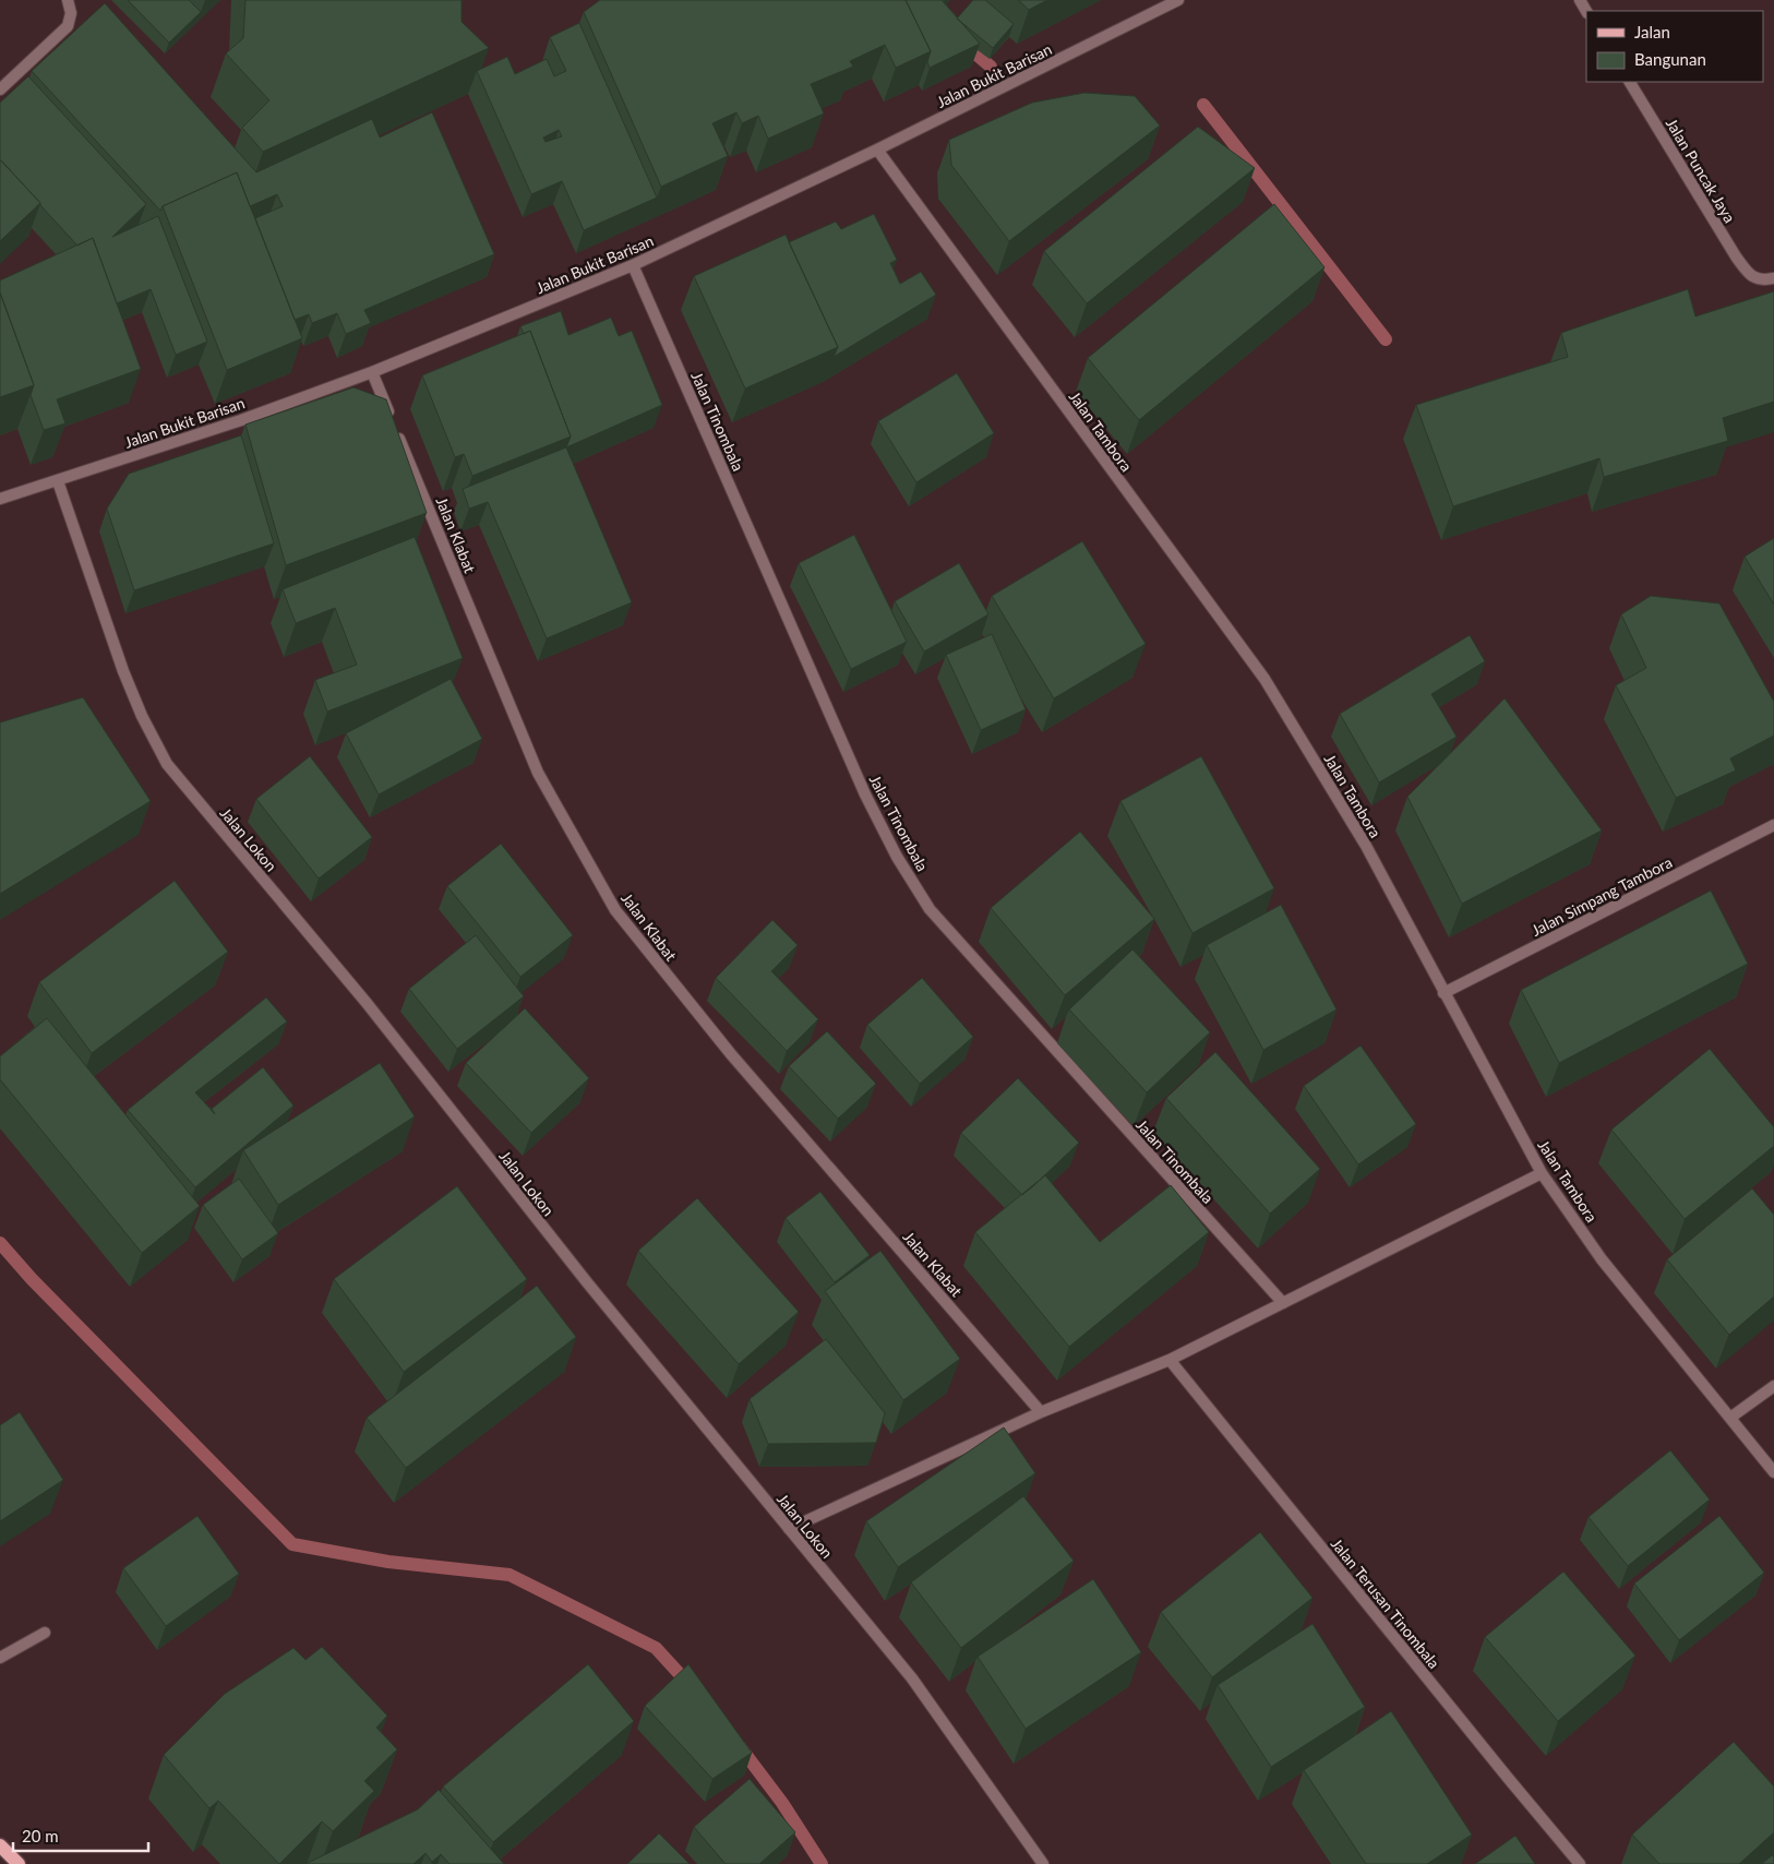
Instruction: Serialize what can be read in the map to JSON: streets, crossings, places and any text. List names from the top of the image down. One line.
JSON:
{"streets":{"street":["Jalan Bukit Barisan","Jalan Puncak Jaya","Jalan Tinombala","Jalan Tambora","Jalan Klabat","Jalan Lokon","Jalan Simpang Tambora","Jalan Terusan Tinombala"]},"crossings":[["Jalan Bukit Barisan","Jalan Tinombala"],["Jalan Bukit Barisan","Jalan Tambora"],["Jalan Bukit Barisan","Jalan Klabat"],["Jalan Bukit Barisan","Jalan Lokon"],["Jalan Tambora","Jalan Simpang Tambora"]],"legend":["Jalan","Bangunan"],"scale_bar":"20 m"}
